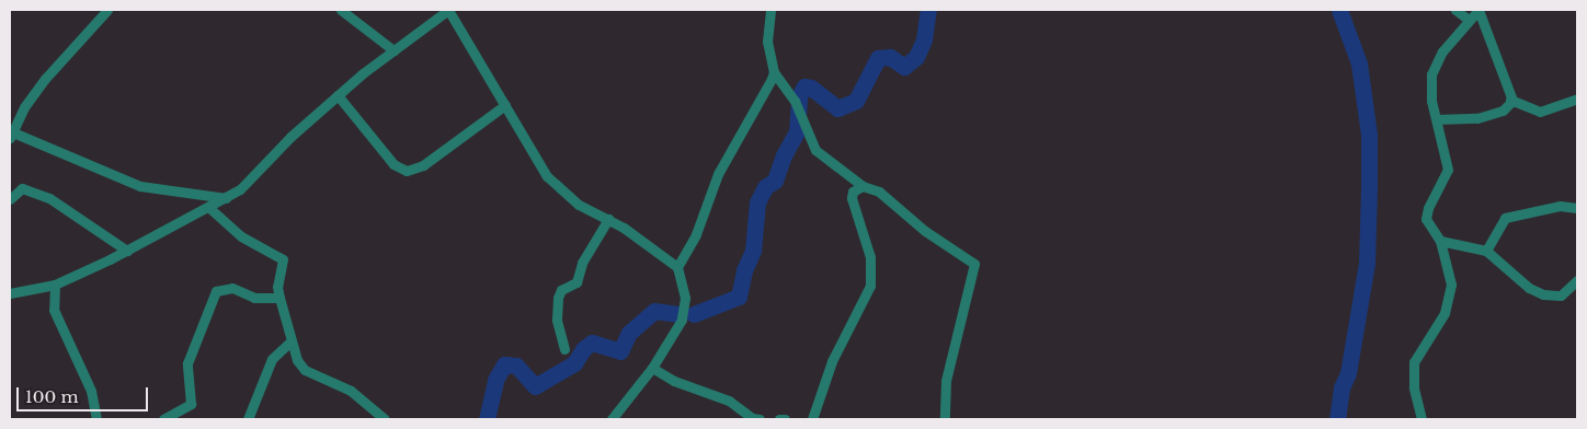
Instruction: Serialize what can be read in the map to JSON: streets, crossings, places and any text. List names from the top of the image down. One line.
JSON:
{"scale_bar":"100 m"}
